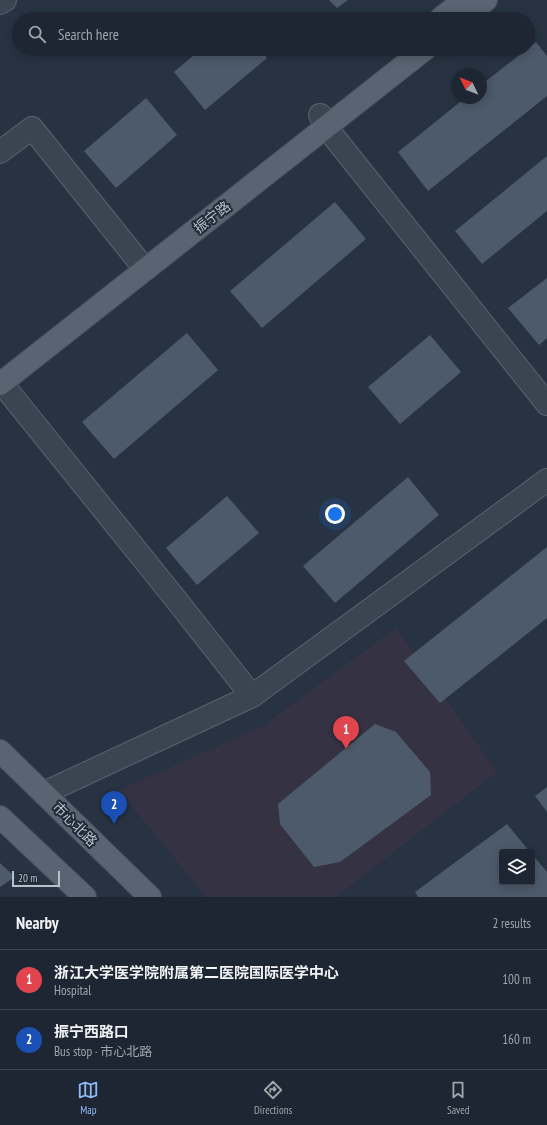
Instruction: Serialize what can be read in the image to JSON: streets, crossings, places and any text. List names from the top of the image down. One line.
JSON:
{"streets":{"main road":["振宁路","市心北路"]},"scale_bar":"20 m","north":"top left","page":{"search":"Search here","pins":["1","2"],"scale":"20 m","heading":["Nearby","2 results"],"list":[{"mark":"1","name":"浙江大学医学院附属第二医院国际医学中心","note":"Hospital","value":"100 m"},{"mark":"2","name":"振宁西路口","note":"Bus stop · 市心北路","value":"160 m"}],"nav":["Map","Directions","Saved"]}}
